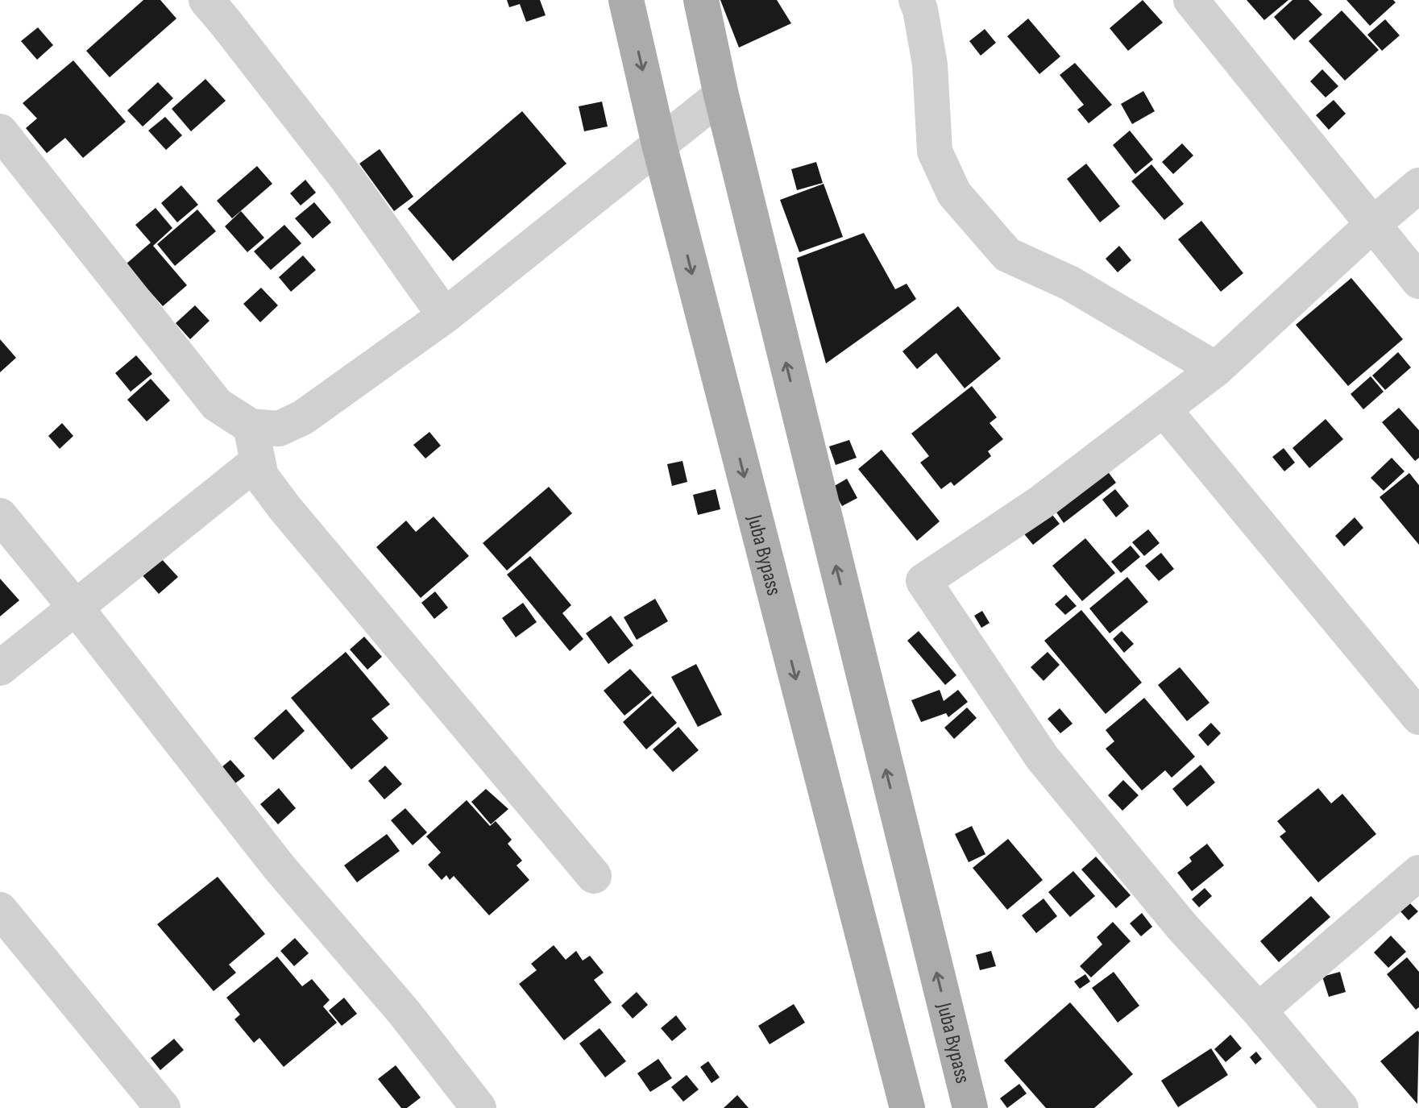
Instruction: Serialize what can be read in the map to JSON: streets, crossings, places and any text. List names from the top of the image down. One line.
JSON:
{"streets":{"main road":["Juba Bypass"]}}
